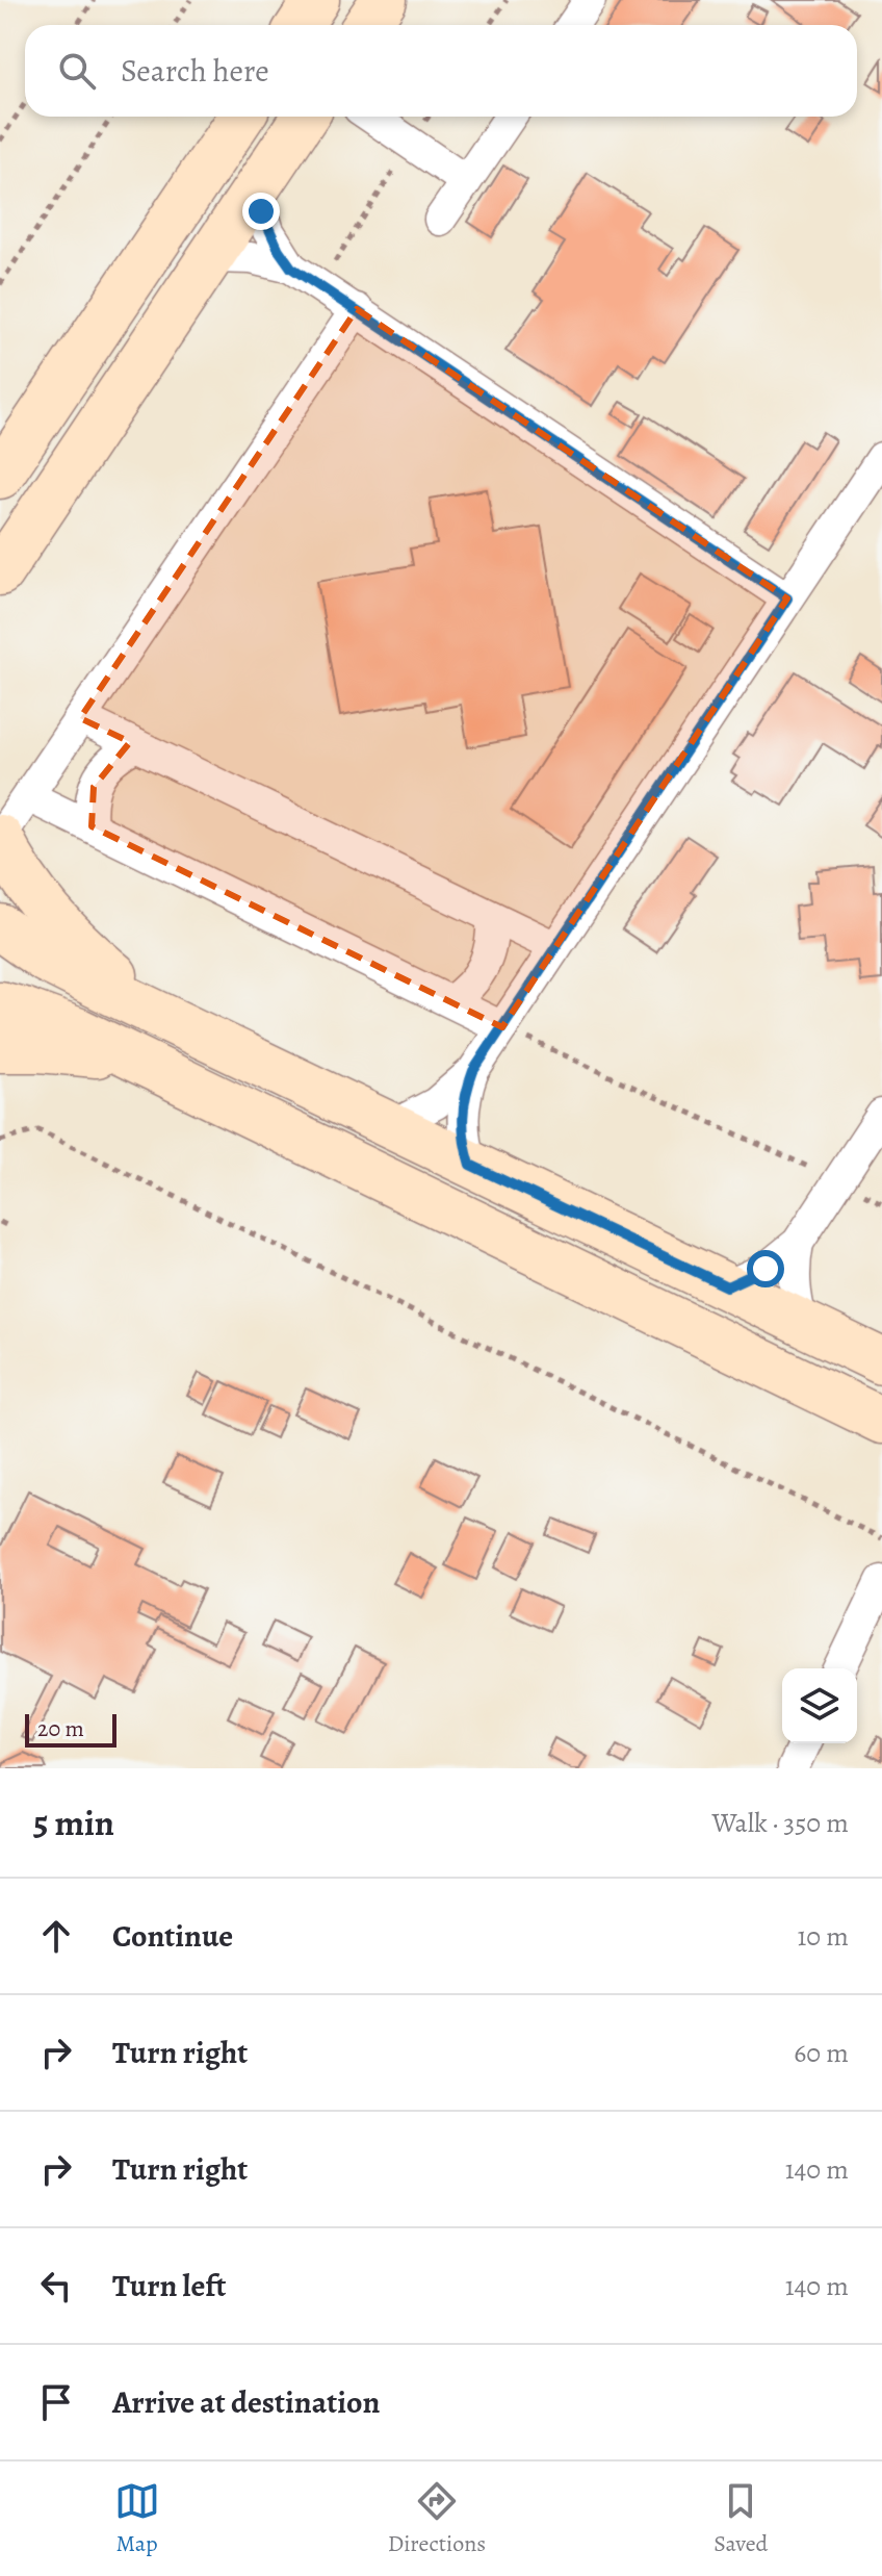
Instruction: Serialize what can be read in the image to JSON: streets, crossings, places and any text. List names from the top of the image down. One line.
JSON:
{"scale_bar":"20 m","page":{"search":"Search here","scale":"20 m","heading":["5 min","Walk · 350 m"],"list":[["Continue","10 m"],["Turn right","60 m"],["Turn right","140 m"],["Turn left","140 m"],"Arrive at destination"],"nav":["Map","Directions","Saved"]}}
